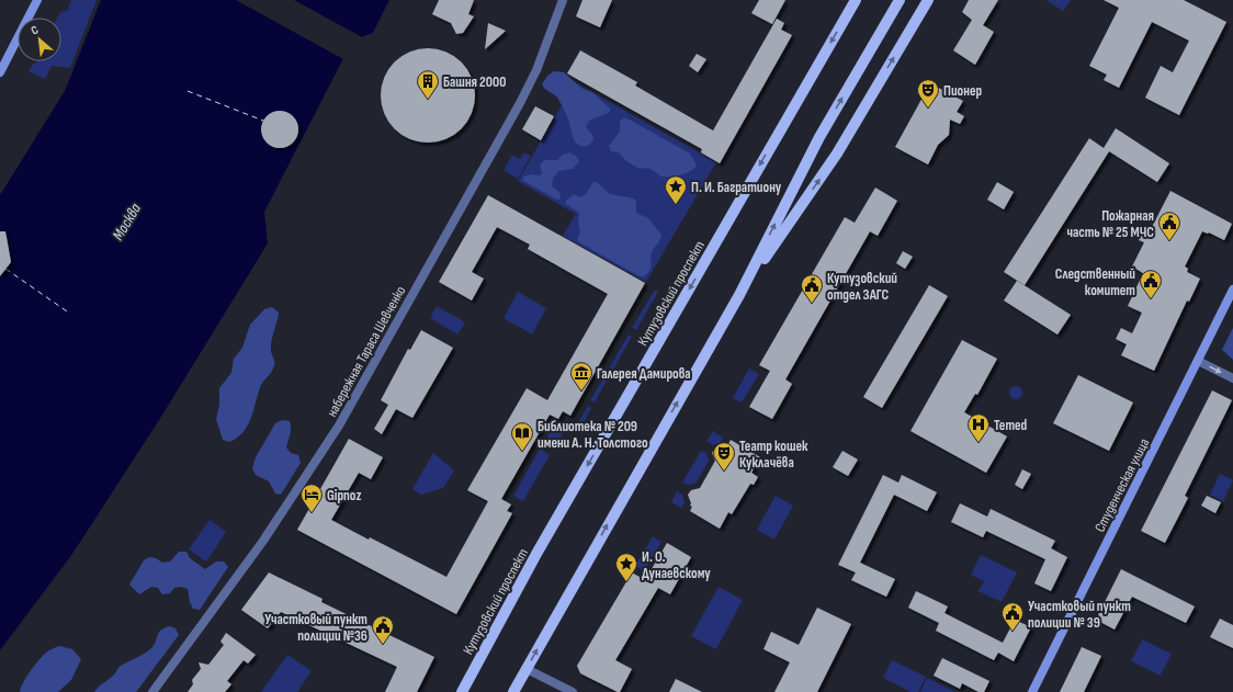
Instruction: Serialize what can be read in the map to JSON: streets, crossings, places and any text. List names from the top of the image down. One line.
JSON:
{"streets":{"main road":["Кутузовский проспект"],"street":["набережная Тараса Шевченко","Студенческая улица"]},"water":["Москва"],"places":{"building":["Башня 2000"],"theatre":["Пионер","Театр кошек Куклачёва"],"place":["П. И. Багратиону","И. О. Дунаевскому"],"public building":["Пожарная часть № 25 МЧС","Следственный комитет","Кутузовский отдел ЗАГС","Участковый пункт полиции № 39","Участковый пункт полиции №36"],"museum":["Галерея Дамирова"],"hospital":["Temed"],"library":["Библиотека № 209 имени А. Н. Толстого"],"hotel":["Gipnoz"]},"north":"top left"}
